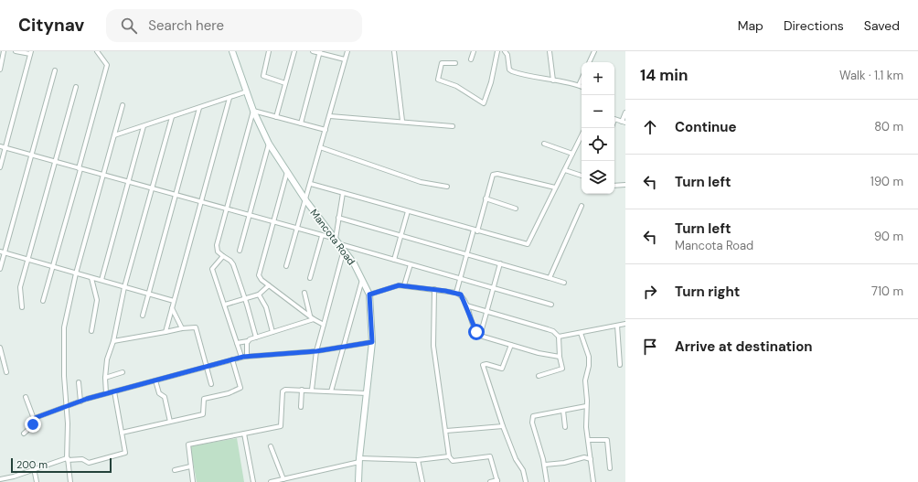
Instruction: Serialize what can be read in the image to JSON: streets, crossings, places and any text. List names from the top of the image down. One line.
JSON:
{"streets":{"main road":["Mancota Road"]},"scale_bar":"200 m","page":{"header":"Citynav","search":"Search here","nav":["Map","Directions","Saved"],"heading":["14 min","Walk · 1.1 km"],"map_buttons":["+","−"],"list":[["Continue","80 m"],["Turn left","190 m"],["Turn left","Mancota Road","90 m"],["Turn right","710 m"],"Arrive at destination"],"scale":"200 m"}}
